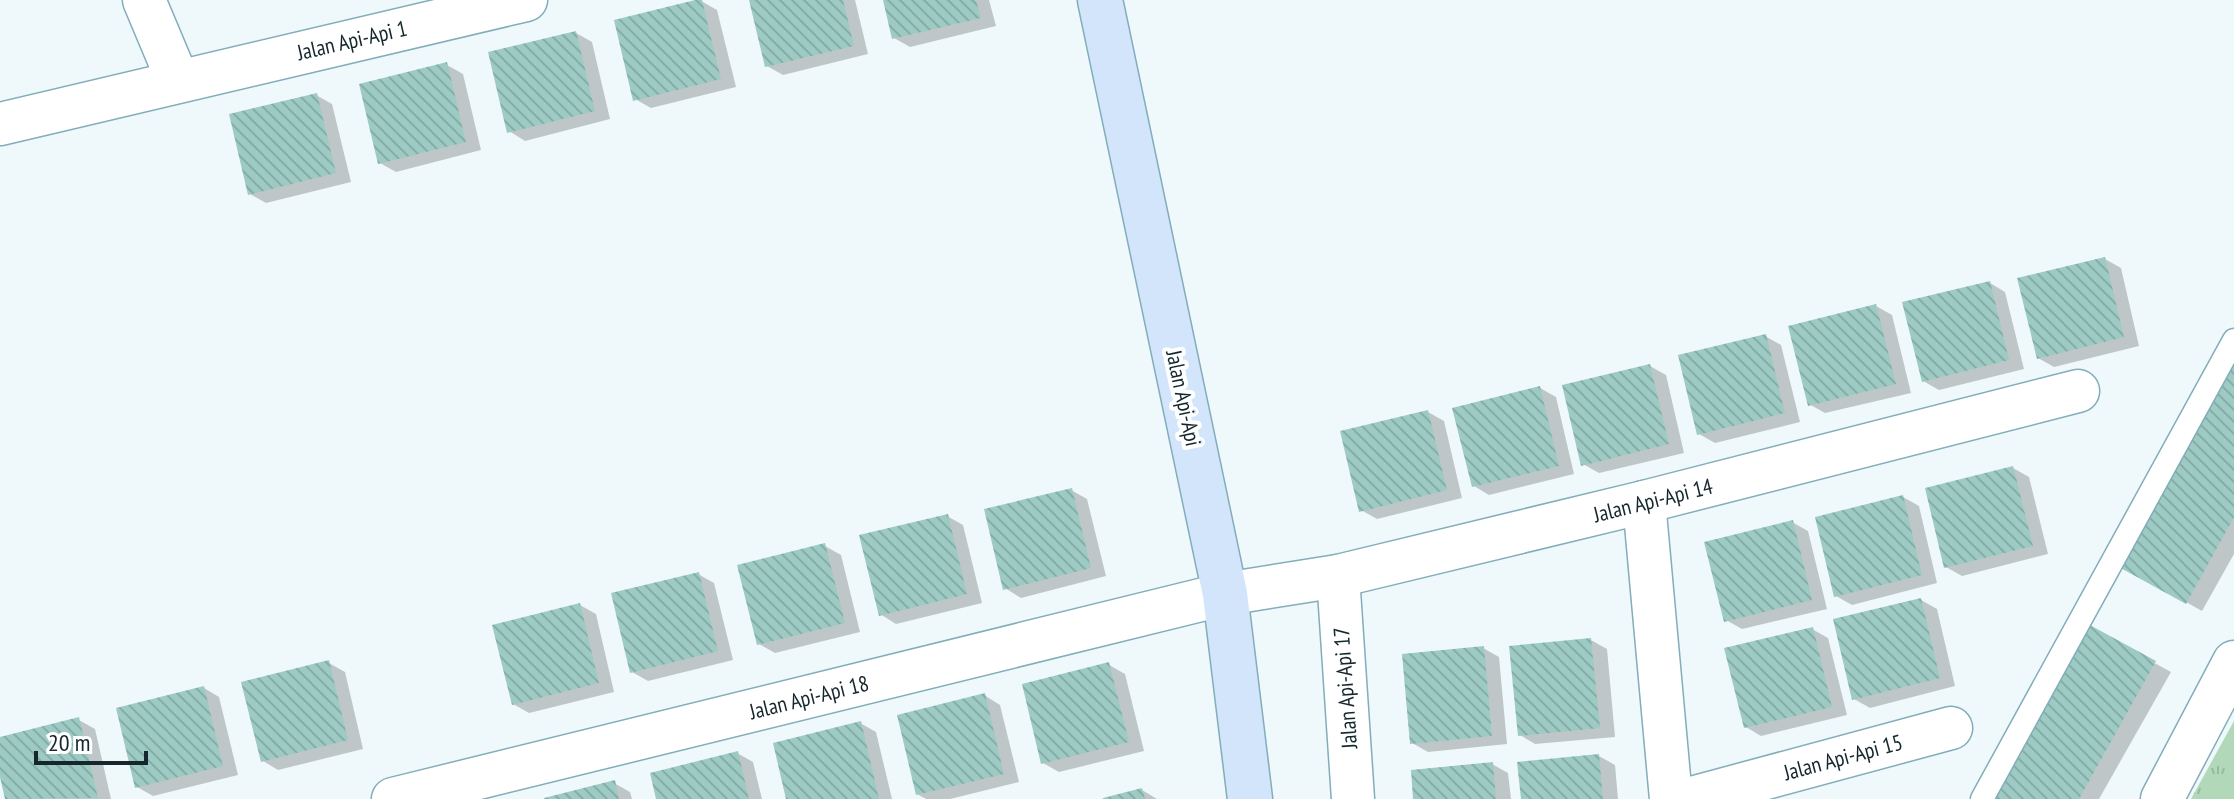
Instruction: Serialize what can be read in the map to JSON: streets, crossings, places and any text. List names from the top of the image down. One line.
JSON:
{"streets":{"street":["Jalan Api-Api 1","Jalan Api-Api","Jalan Api-Api 14","Jalan Api-Api 17","Jalan Api-Api 18","Jalan Api-Api 15"]},"crossings":[["Jalan Api-Api","Jalan Api-Api 14"],["Jalan Api-Api","Jalan Api-Api 18"],["Jalan Api-Api 14","Jalan Api-Api 17"],["Jalan Api-Api 14","Jalan Api-Api 18"]],"scale_bar":"20 m"}
